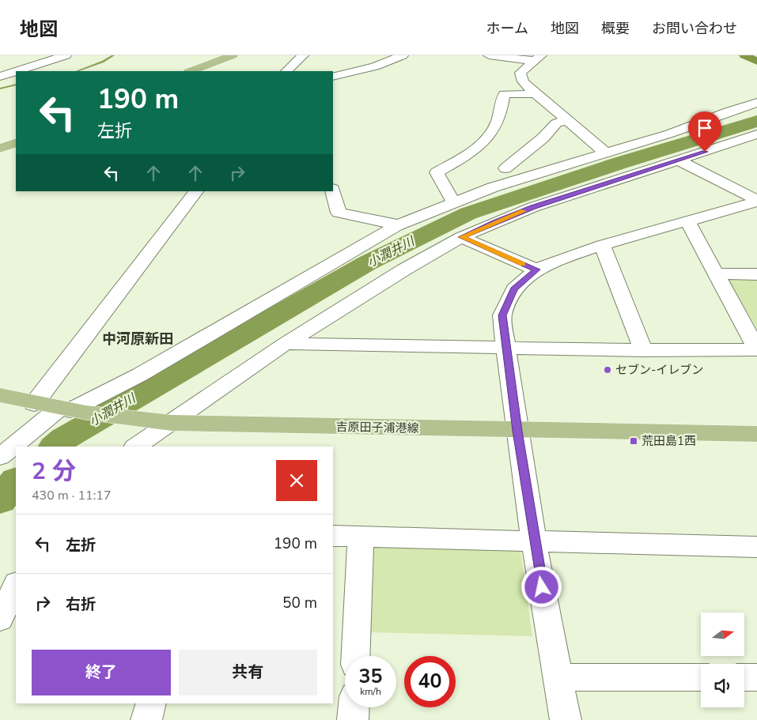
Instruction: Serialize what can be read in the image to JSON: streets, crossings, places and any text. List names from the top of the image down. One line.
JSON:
{"streets":{"main road":["吉原田子浦港線"]},"districts":["中河原新田"],"water":["小潤井川"],"places":{"other":["セブン-イレブン"],"transit":["荒田島1西"]},"north":"right","page":{"header":"地図","nav":["ホーム","地図","概要","お問い合わせ"],"turn":["190 m","左折"],"heading":["2 分","430 m · 11:17"],"list":[{"name":"左折","value":"190 m"},{"name":"右折","value":"50 m"}],"buttons":["終了","共有"],"speed":"35 km/h","limit":"40"}}
